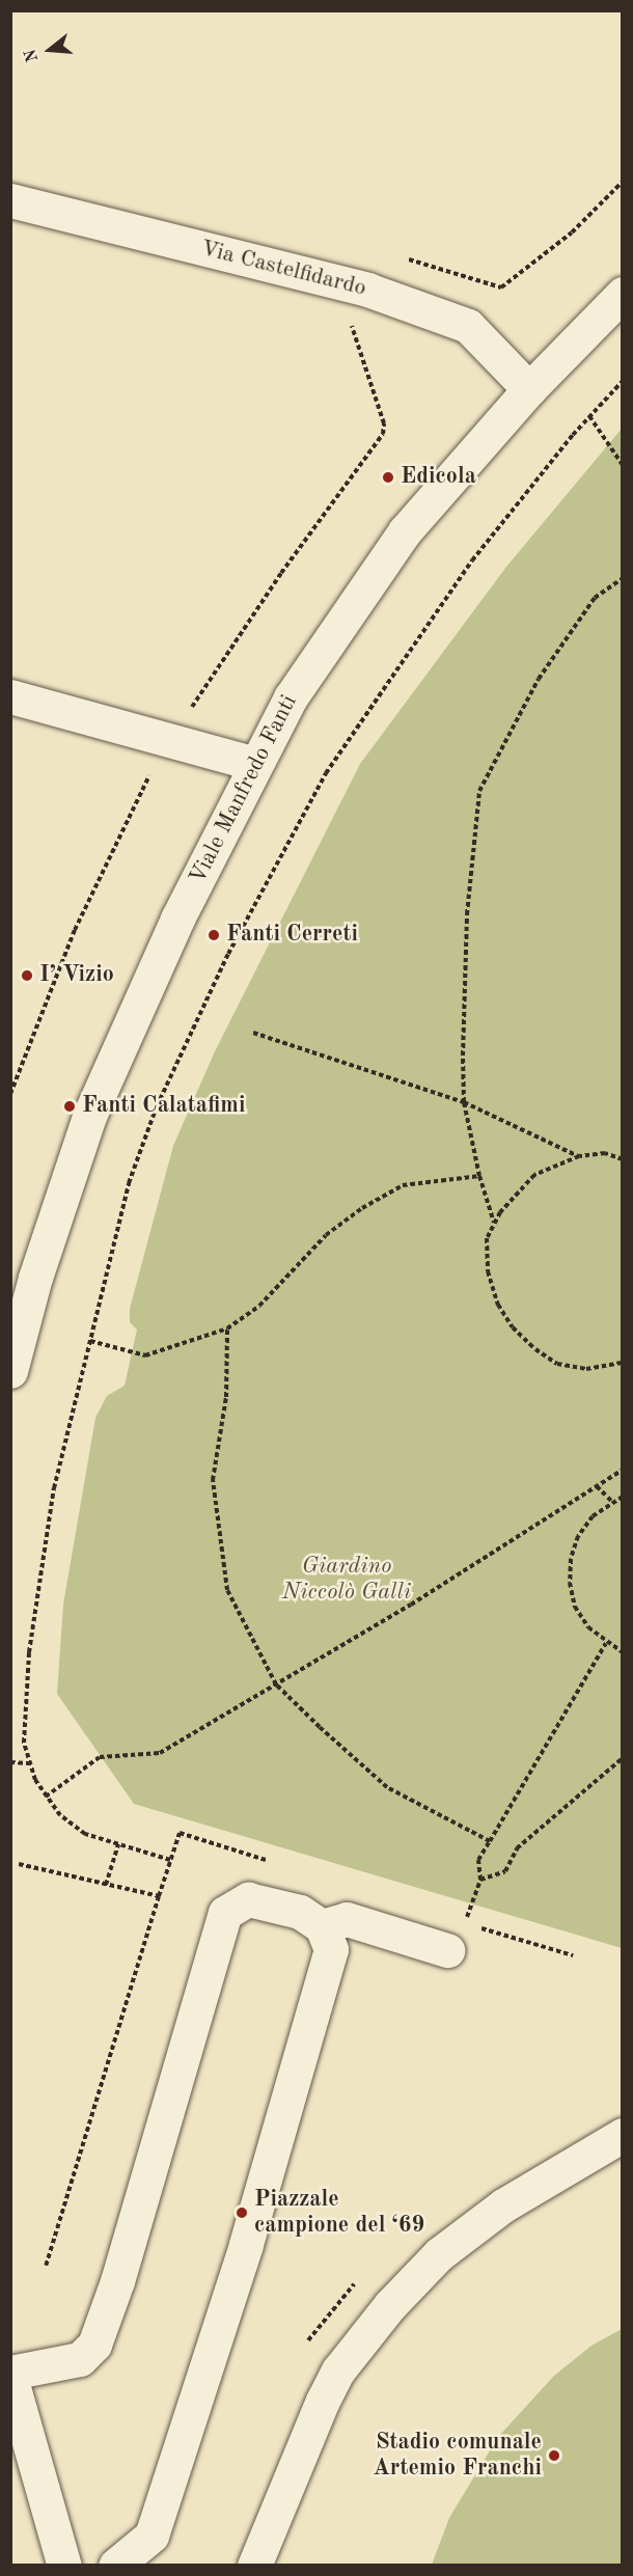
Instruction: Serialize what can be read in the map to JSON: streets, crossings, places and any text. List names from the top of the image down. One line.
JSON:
{"streets":{"street":["Via Castelfidardo","Viale Manfredo Fanti"]},"crossings":[["Via Castelfidardo","Viale Manfredo Fanti"]],"parks":["Giardino Niccolò Galli"],"places":["Edicola","Fanti Cerreti","I’ Vizio","Fanti Calatafimi","Piazzale campione del ‘69","Stadio comunale Artemio Franchi"],"north":"left"}
